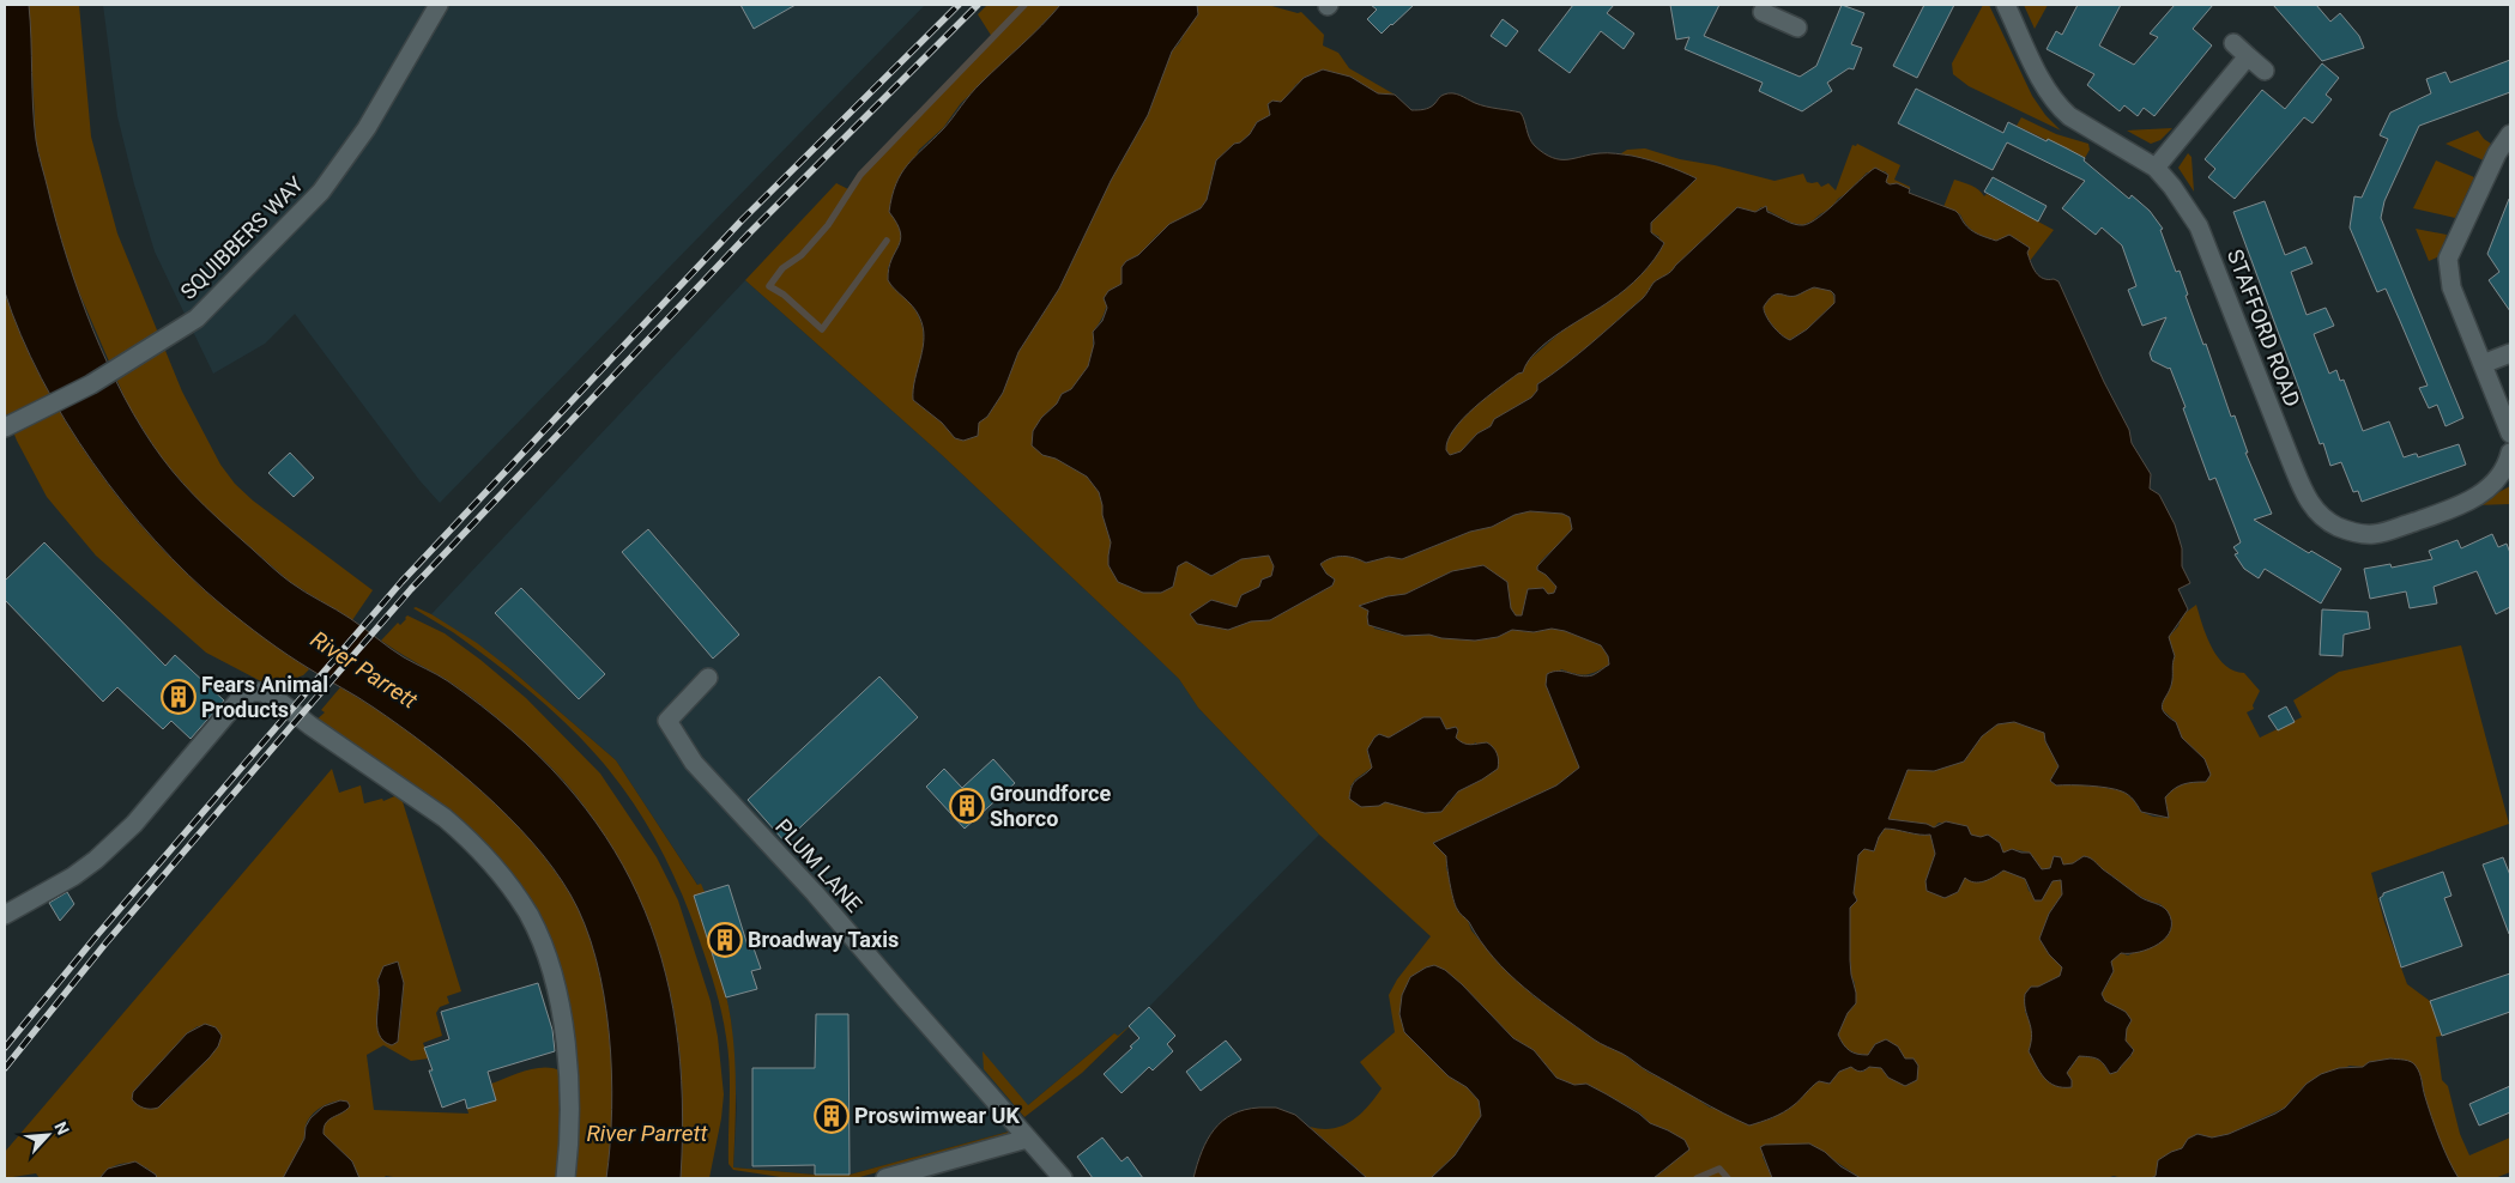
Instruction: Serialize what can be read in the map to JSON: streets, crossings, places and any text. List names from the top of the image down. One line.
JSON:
{"streets":{"street":["SQUIBBERS WAY","STAFFORD ROAD","PLUM LANE"]},"water":["River Parrett"],"places":{"building":["Fears Animal Products","Groundforce Shorco","Broadway Taxis","Proswimwear UK"]},"north":"top right"}
